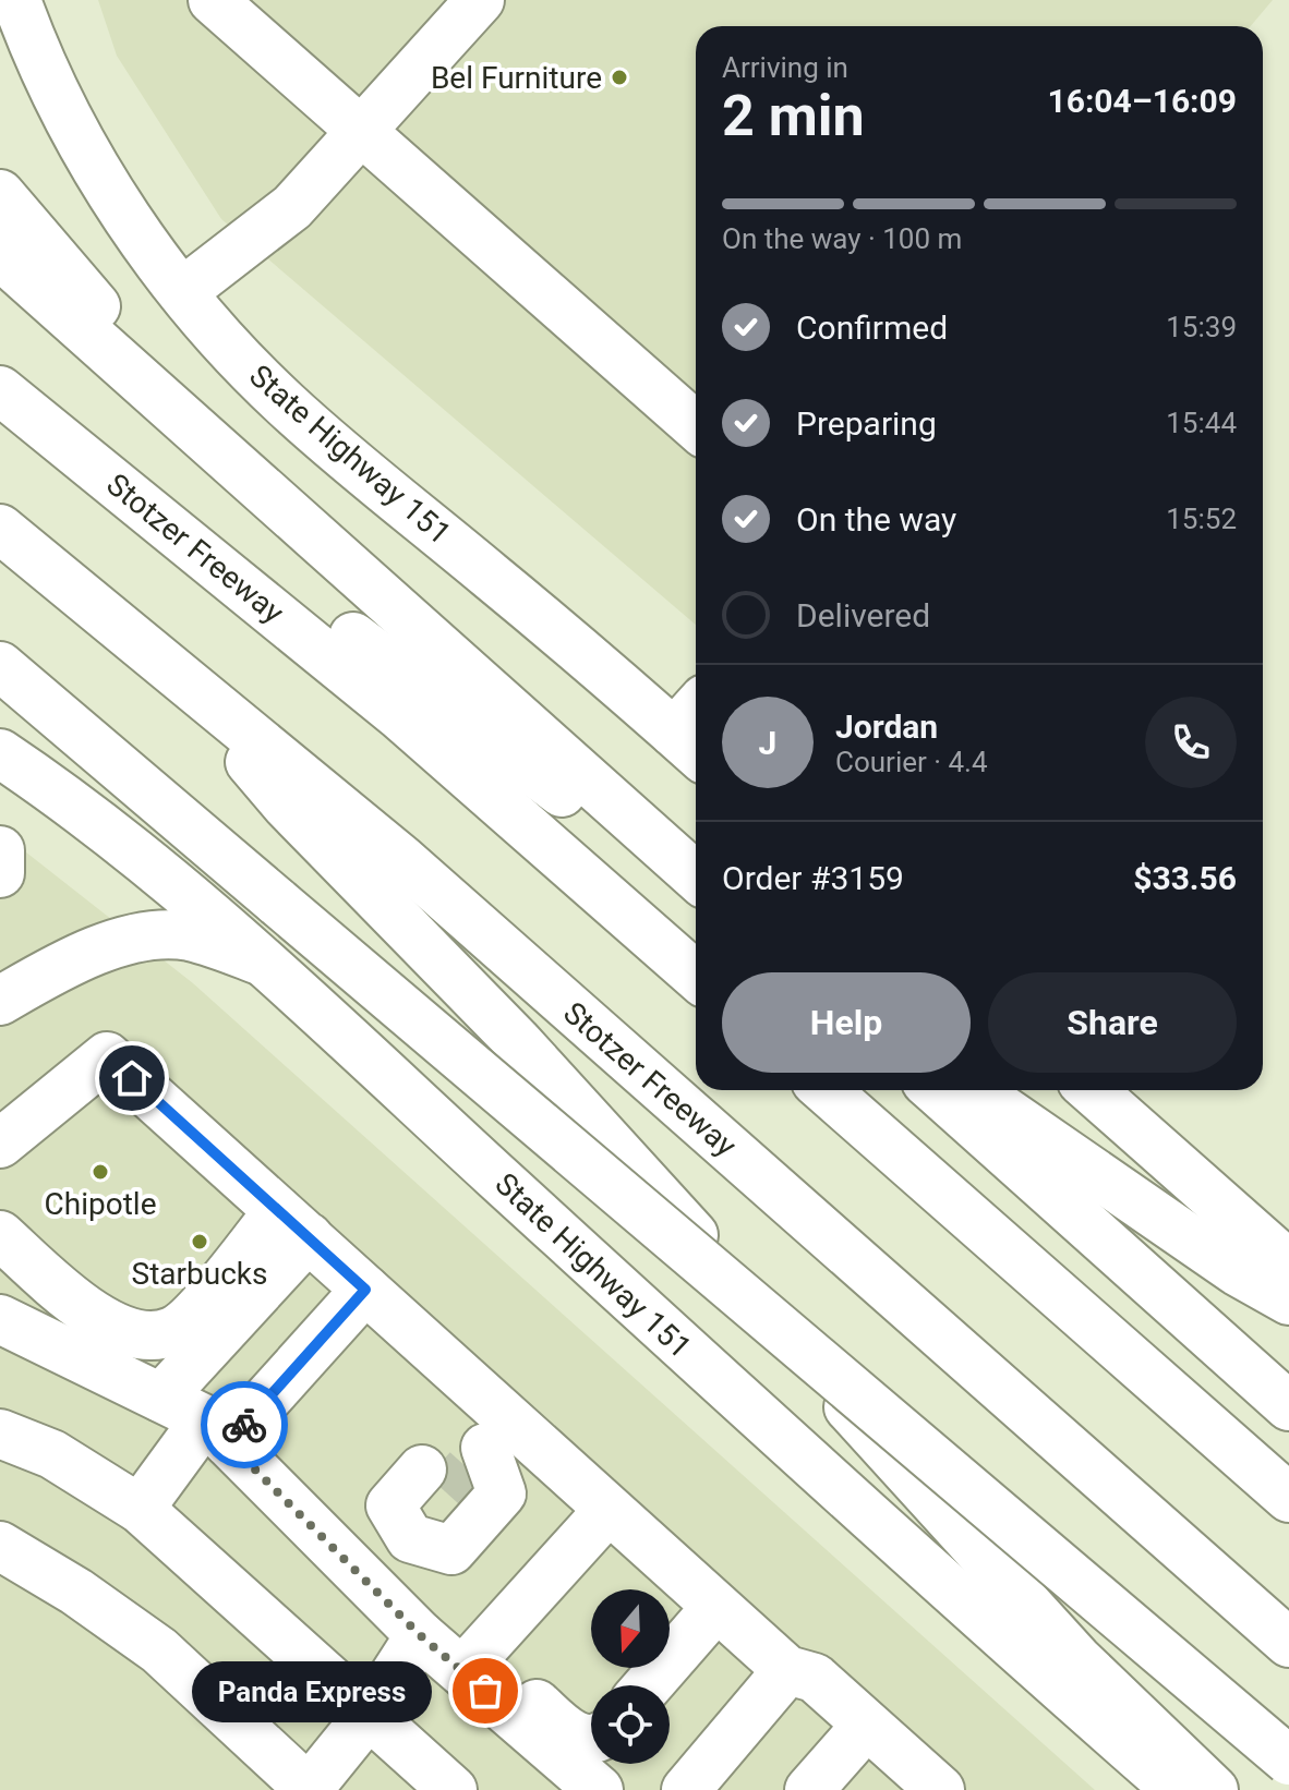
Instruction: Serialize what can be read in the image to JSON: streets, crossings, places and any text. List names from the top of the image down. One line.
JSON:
{"streets":{"main road":["State Highway 151","Stotzer Freeway"]},"places":["Bel Furniture","Chipotle","Starbucks","Panda Express"],"north":"bottom","page":{"heading":["2 min","Arriving in","16:04–16:09"],"panel":["Jordan","Courier · 4.4","Order #3159","$33.56"],"bar":"On the way · 100 m","list":[["Confirmed","15:39"],["Preparing","15:44"],["On the way","15:52"],"Delivered"],"round":"J","buttons":["Help","Share"],"bubble":"Panda Express"}}
